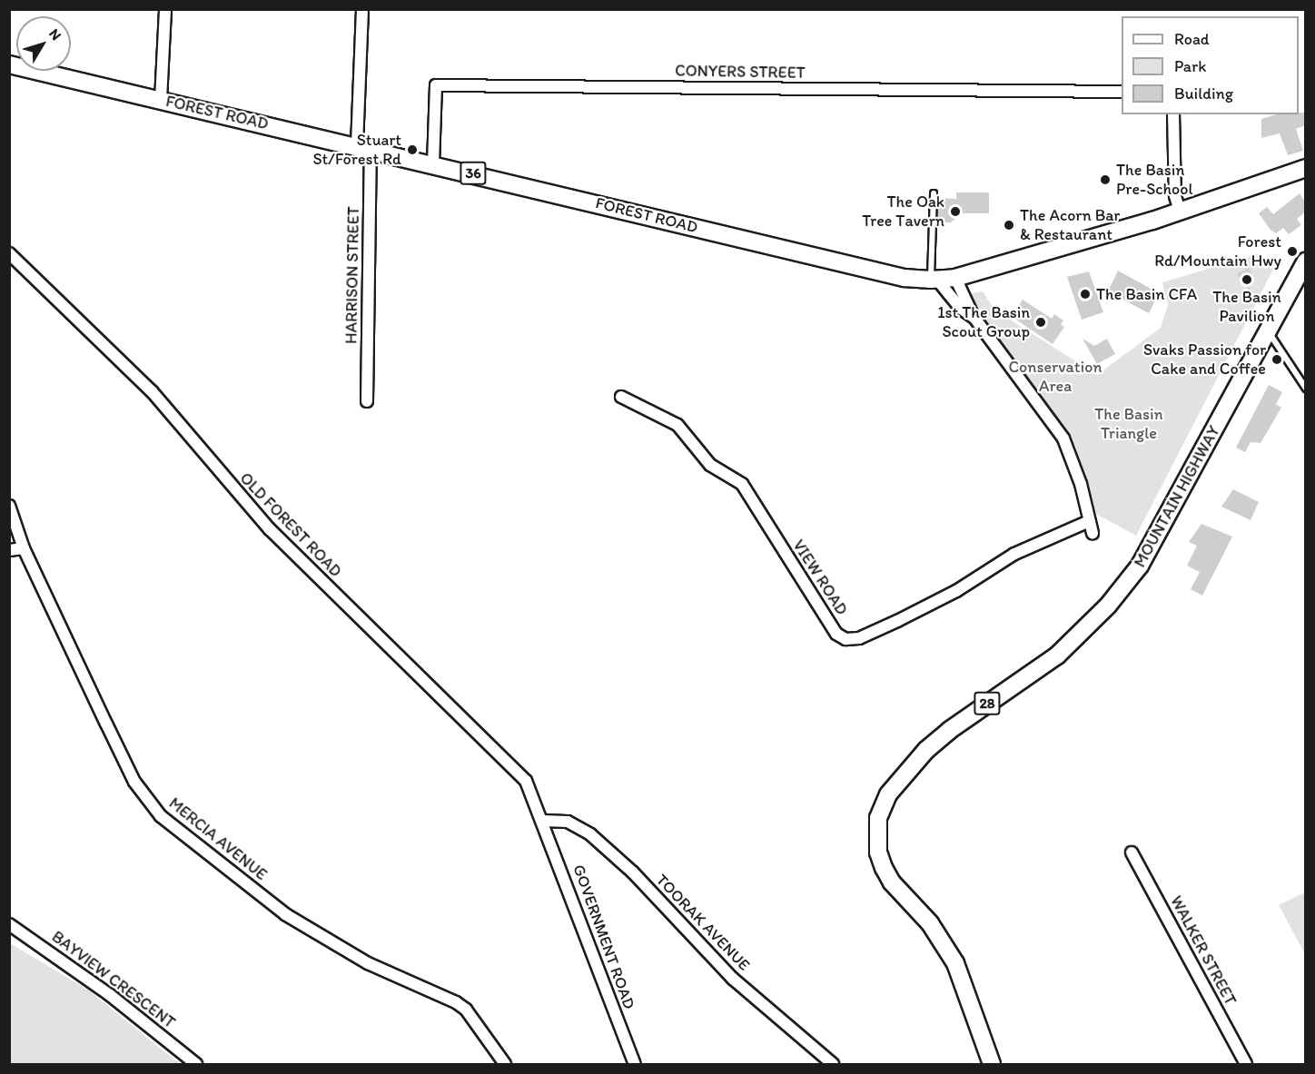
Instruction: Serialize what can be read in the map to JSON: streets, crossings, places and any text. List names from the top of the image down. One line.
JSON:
{"streets":{"main road":["FOREST ROAD","36","MOUNTAIN HIGHWAY","28"],"street":["CONYERS STREET","HARRISON STREET","OLD FOREST ROAD","VIEW ROAD","MERCIA AVENUE","TOORAK AVENUE","GOVERNMENT ROAD","WALKER STREET","BAYVIEW CRESCENT"]},"crossings":[["CONYERS STREET","FOREST ROAD"],["FOREST ROAD","HARRISON STREET"],["OLD FOREST ROAD","TOORAK AVENUE"],["OLD FOREST ROAD","GOVERNMENT ROAD"],["TOORAK AVENUE","GOVERNMENT ROAD"]],"parks":["Conservation Area","The Basin Triangle"],"places":["Stuart St/Forest Rd","The Basin Pre-School","The Oak Tree Tavern","The Acorn Bar & Restaurant","Forest Rd/Mountain Hwy","The Basin Pavilion","The Basin CFA","1st The Basin Scout Group","Svaks Passion for Cake and Coffee"],"legend":["Road","Park","Building"],"north":"top right"}
